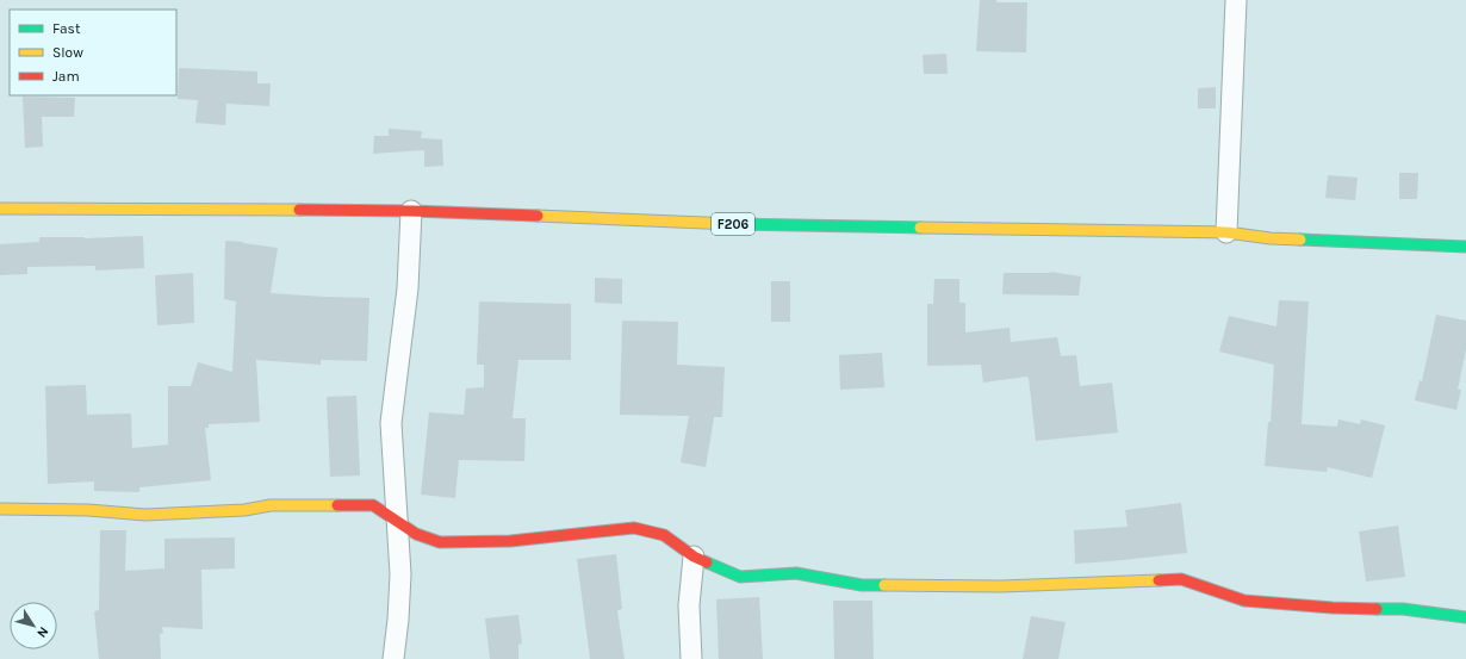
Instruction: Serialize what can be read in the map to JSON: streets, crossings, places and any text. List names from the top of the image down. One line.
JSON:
{"streets":{"street":["F206"]},"legend":["Fast","Slow","Jam"],"north":"bottom right"}
